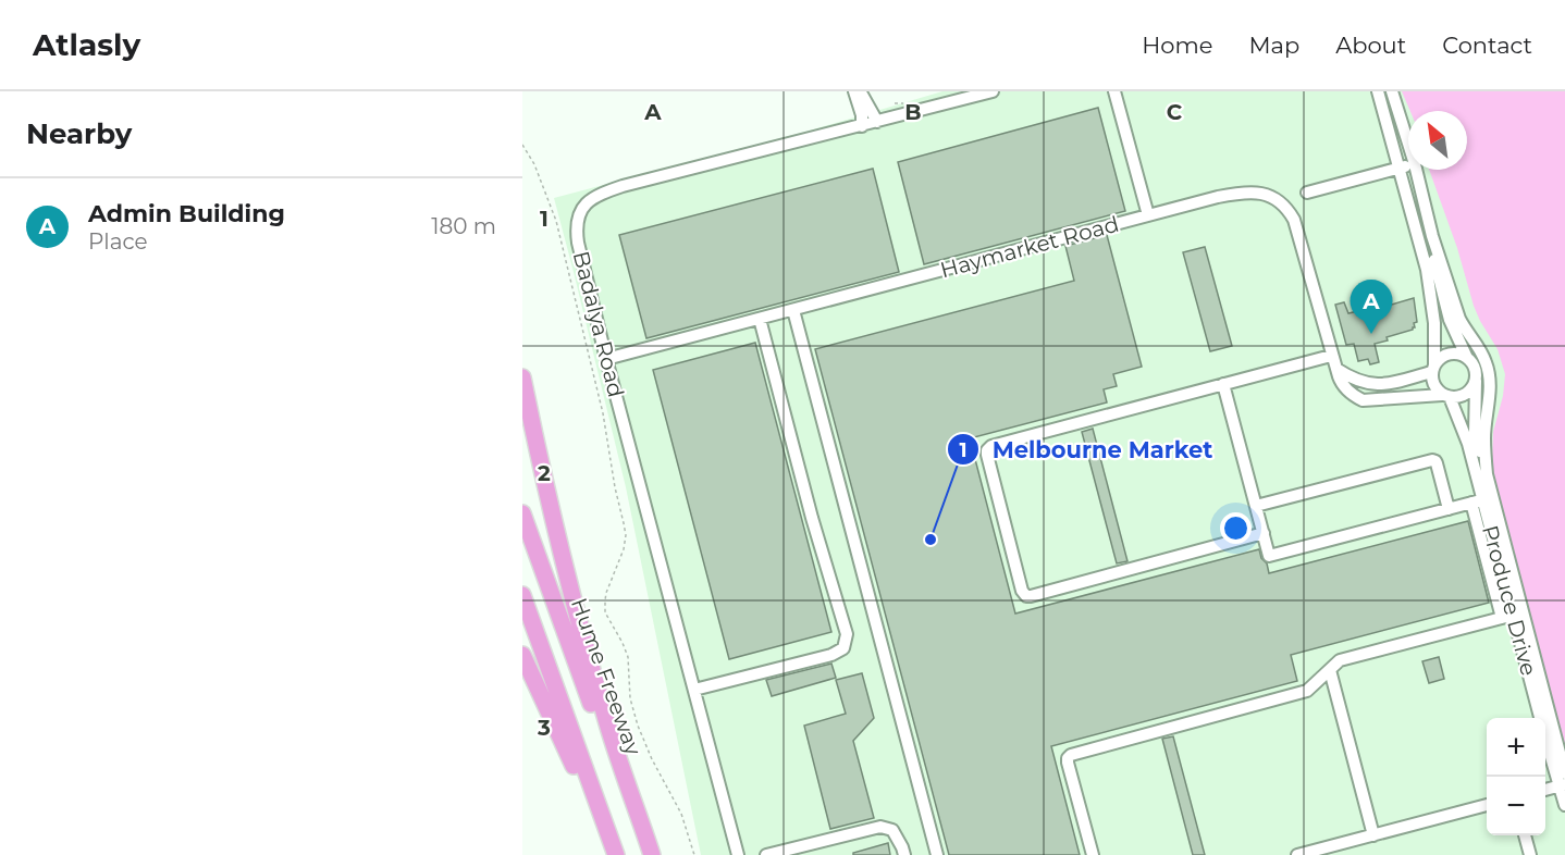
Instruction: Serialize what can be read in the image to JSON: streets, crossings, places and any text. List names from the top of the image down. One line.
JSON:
{"streets":{"highway":["Hume Freeway"],"lane":["Haymarket Road","Badalya Road","Produce Drive"]},"crossings":[["Haymarket Road","Badalya Road"],["Haymarket Road","Produce Drive"]],"places":["Melbourne Market"],"north":"top left","page":{"header":"Atlasly","nav":["Home","Map","About","Contact"],"heading":"Nearby","list":[{"mark":"A","name":"Admin Building","note":"Place","value":"180 m"}],"pins":"A","map_buttons":["+","−"]},"grid":{"columns":["A","B","C"],"rows":["1","2","3"]}}
